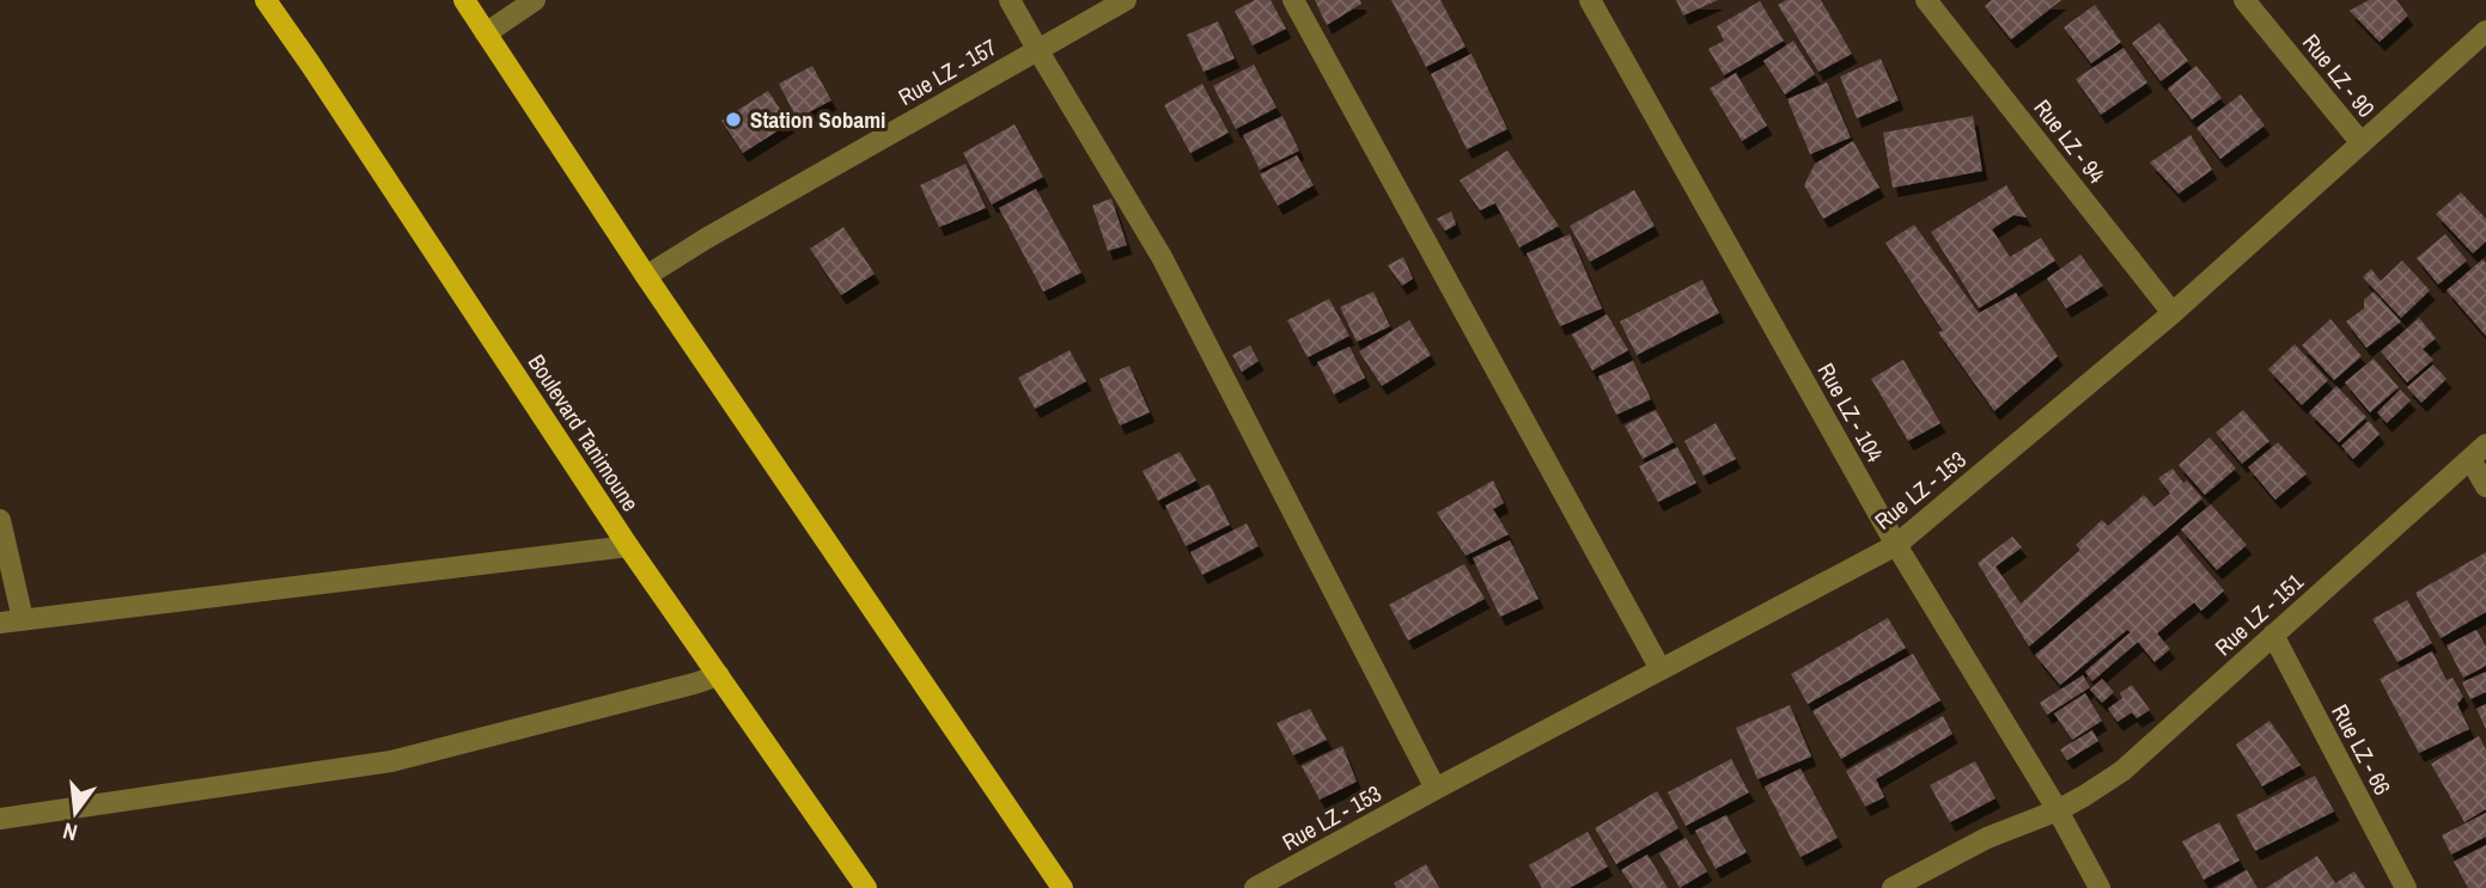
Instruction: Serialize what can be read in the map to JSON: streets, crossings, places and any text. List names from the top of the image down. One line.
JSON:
{"streets":{"main road":["Boulevard Tanimoune"],"street":["Rue LZ - 157","Rue LZ - 90","Rue LZ - 94","Rue LZ - 104","Rue LZ - 153","Rue LZ - 151","Rue LZ - 66"]},"crossings":[["Rue LZ - 90","Rue LZ - 153"],["Rue LZ - 94","Rue LZ - 153"],["Rue LZ - 104","Rue LZ - 153"],["Rue LZ - 104","Rue LZ - 151"],["Rue LZ - 151","Rue LZ - 66"]],"places":["Station Sobami"],"north":"bottom"}
